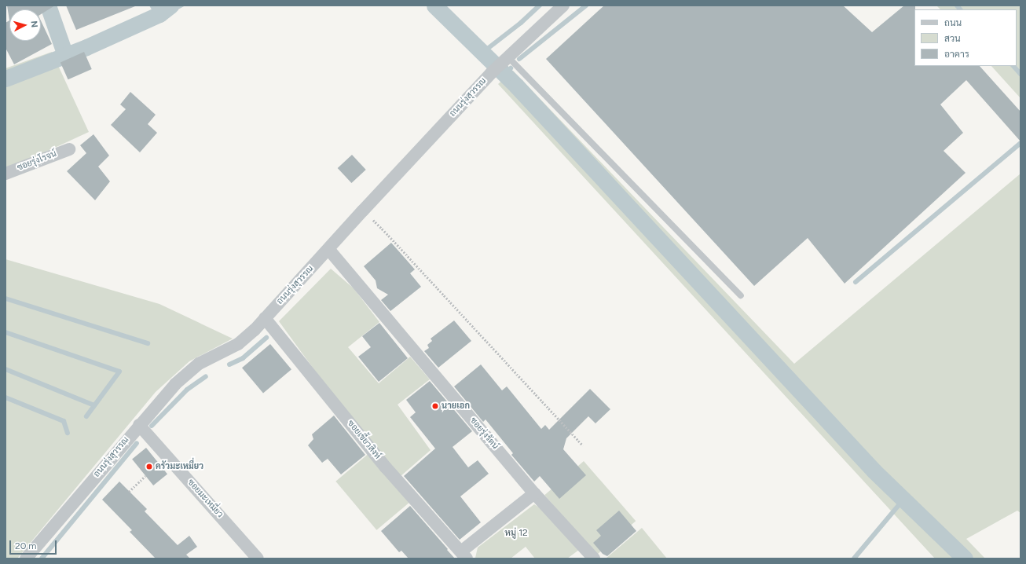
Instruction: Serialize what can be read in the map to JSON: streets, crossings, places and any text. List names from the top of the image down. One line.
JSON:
{"streets":{"street":["ถนนรุ่งสุวรรณ","ซอยรุ่งโรจน์","ซอยรุ่งรัตน์","ซอยเขี้ยวสิงห์","ซอยมะเหมี่ยว"]},"crossings":[["ถนนรุ่งสุวรรณ","ซอยรุ่งรัตน์"],["ถนนรุ่งสุวรรณ","ซอยเขี้ยวสิงห์"],["ถนนรุ่งสุวรรณ","ซอยมะเหมี่ยว"]],"districts":["หมู่ 12"],"places":["นายเอก","ครัวมะเหมี่ยว"],"legend":["ถนน","สวน","อาคาร"],"scale_bar":"20 m","north":"right"}
